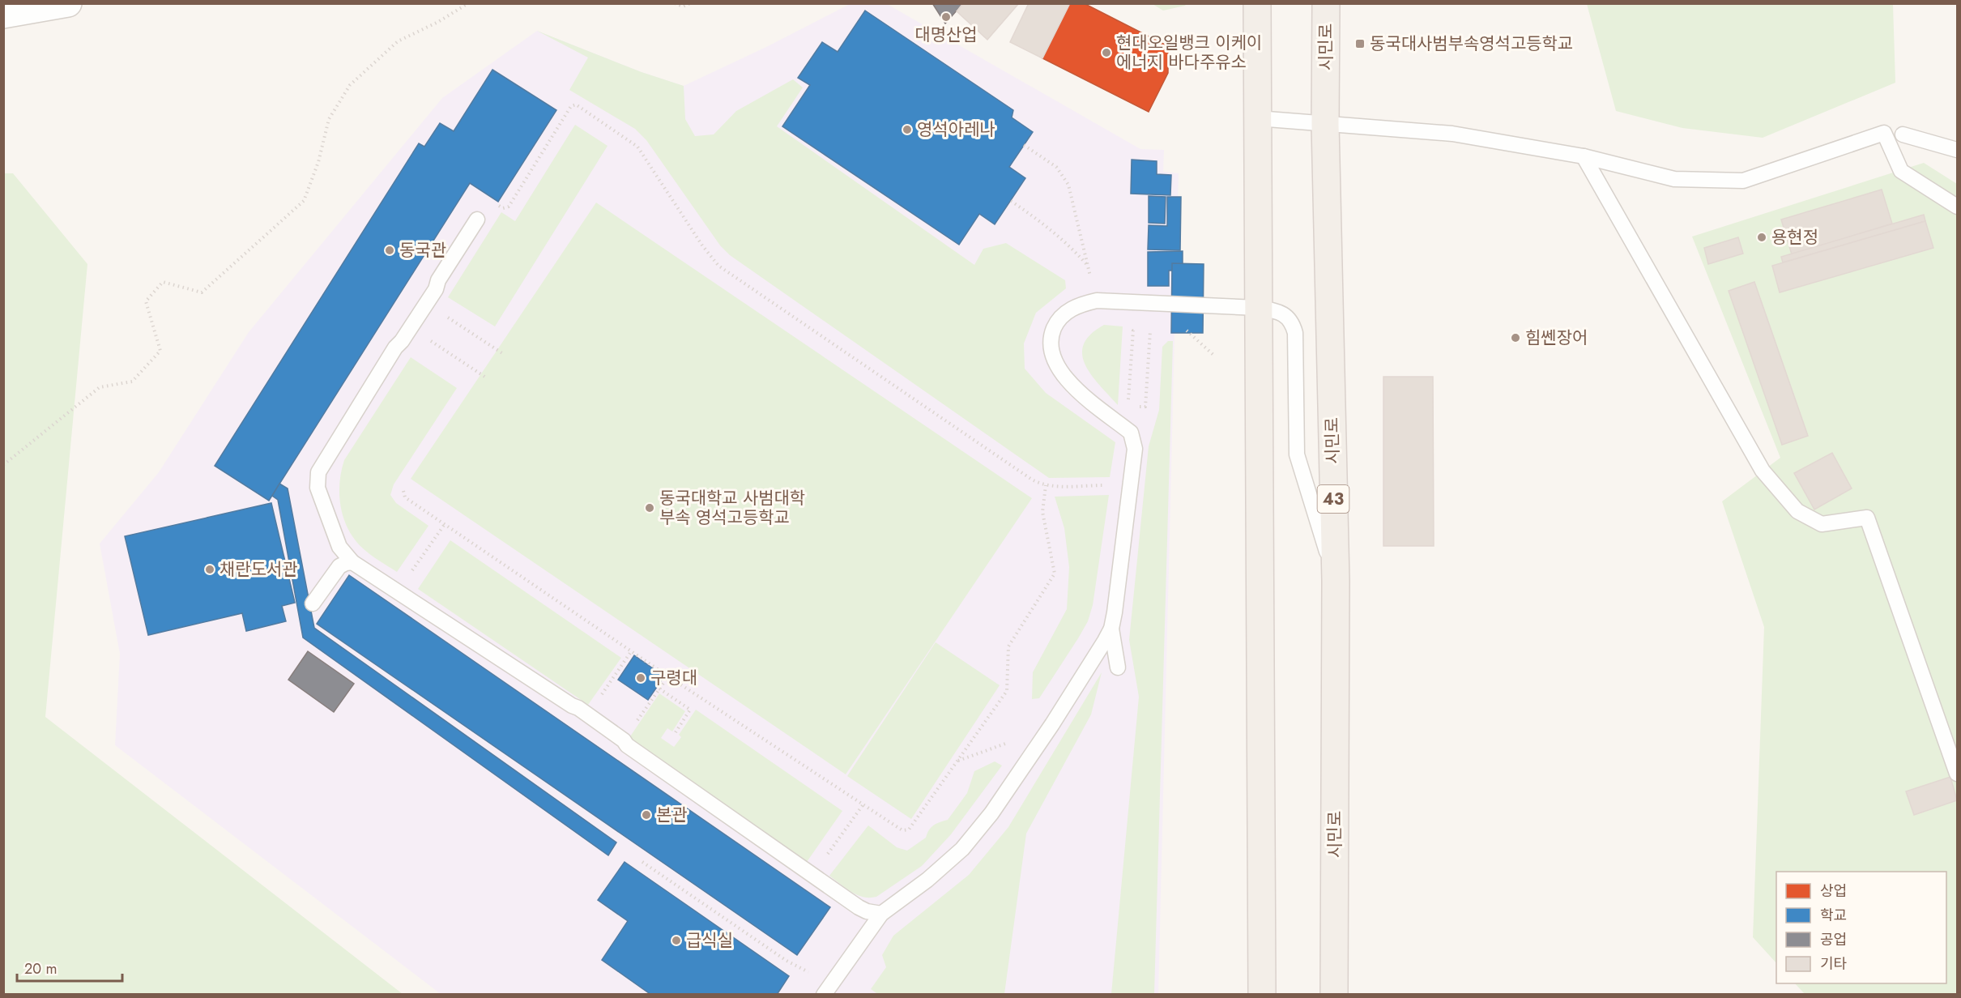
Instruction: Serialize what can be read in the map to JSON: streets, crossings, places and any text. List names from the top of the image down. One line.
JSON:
{"streets":{"main road":["시민로","43"]},"places":{"other":["대명산업","현대오일뱅크 이케이 에너지 바다주유소","영석아레나","용현정","동국관","힘쎈장어","동국대학교 사범대학 부속 영석고등학교","채란도서관","구령대","본관","급식실"],"transit":["동국대사범부속영석고등학교"]},"legend":["상업","학교","공업","기타"],"scale_bar":"20 m"}
